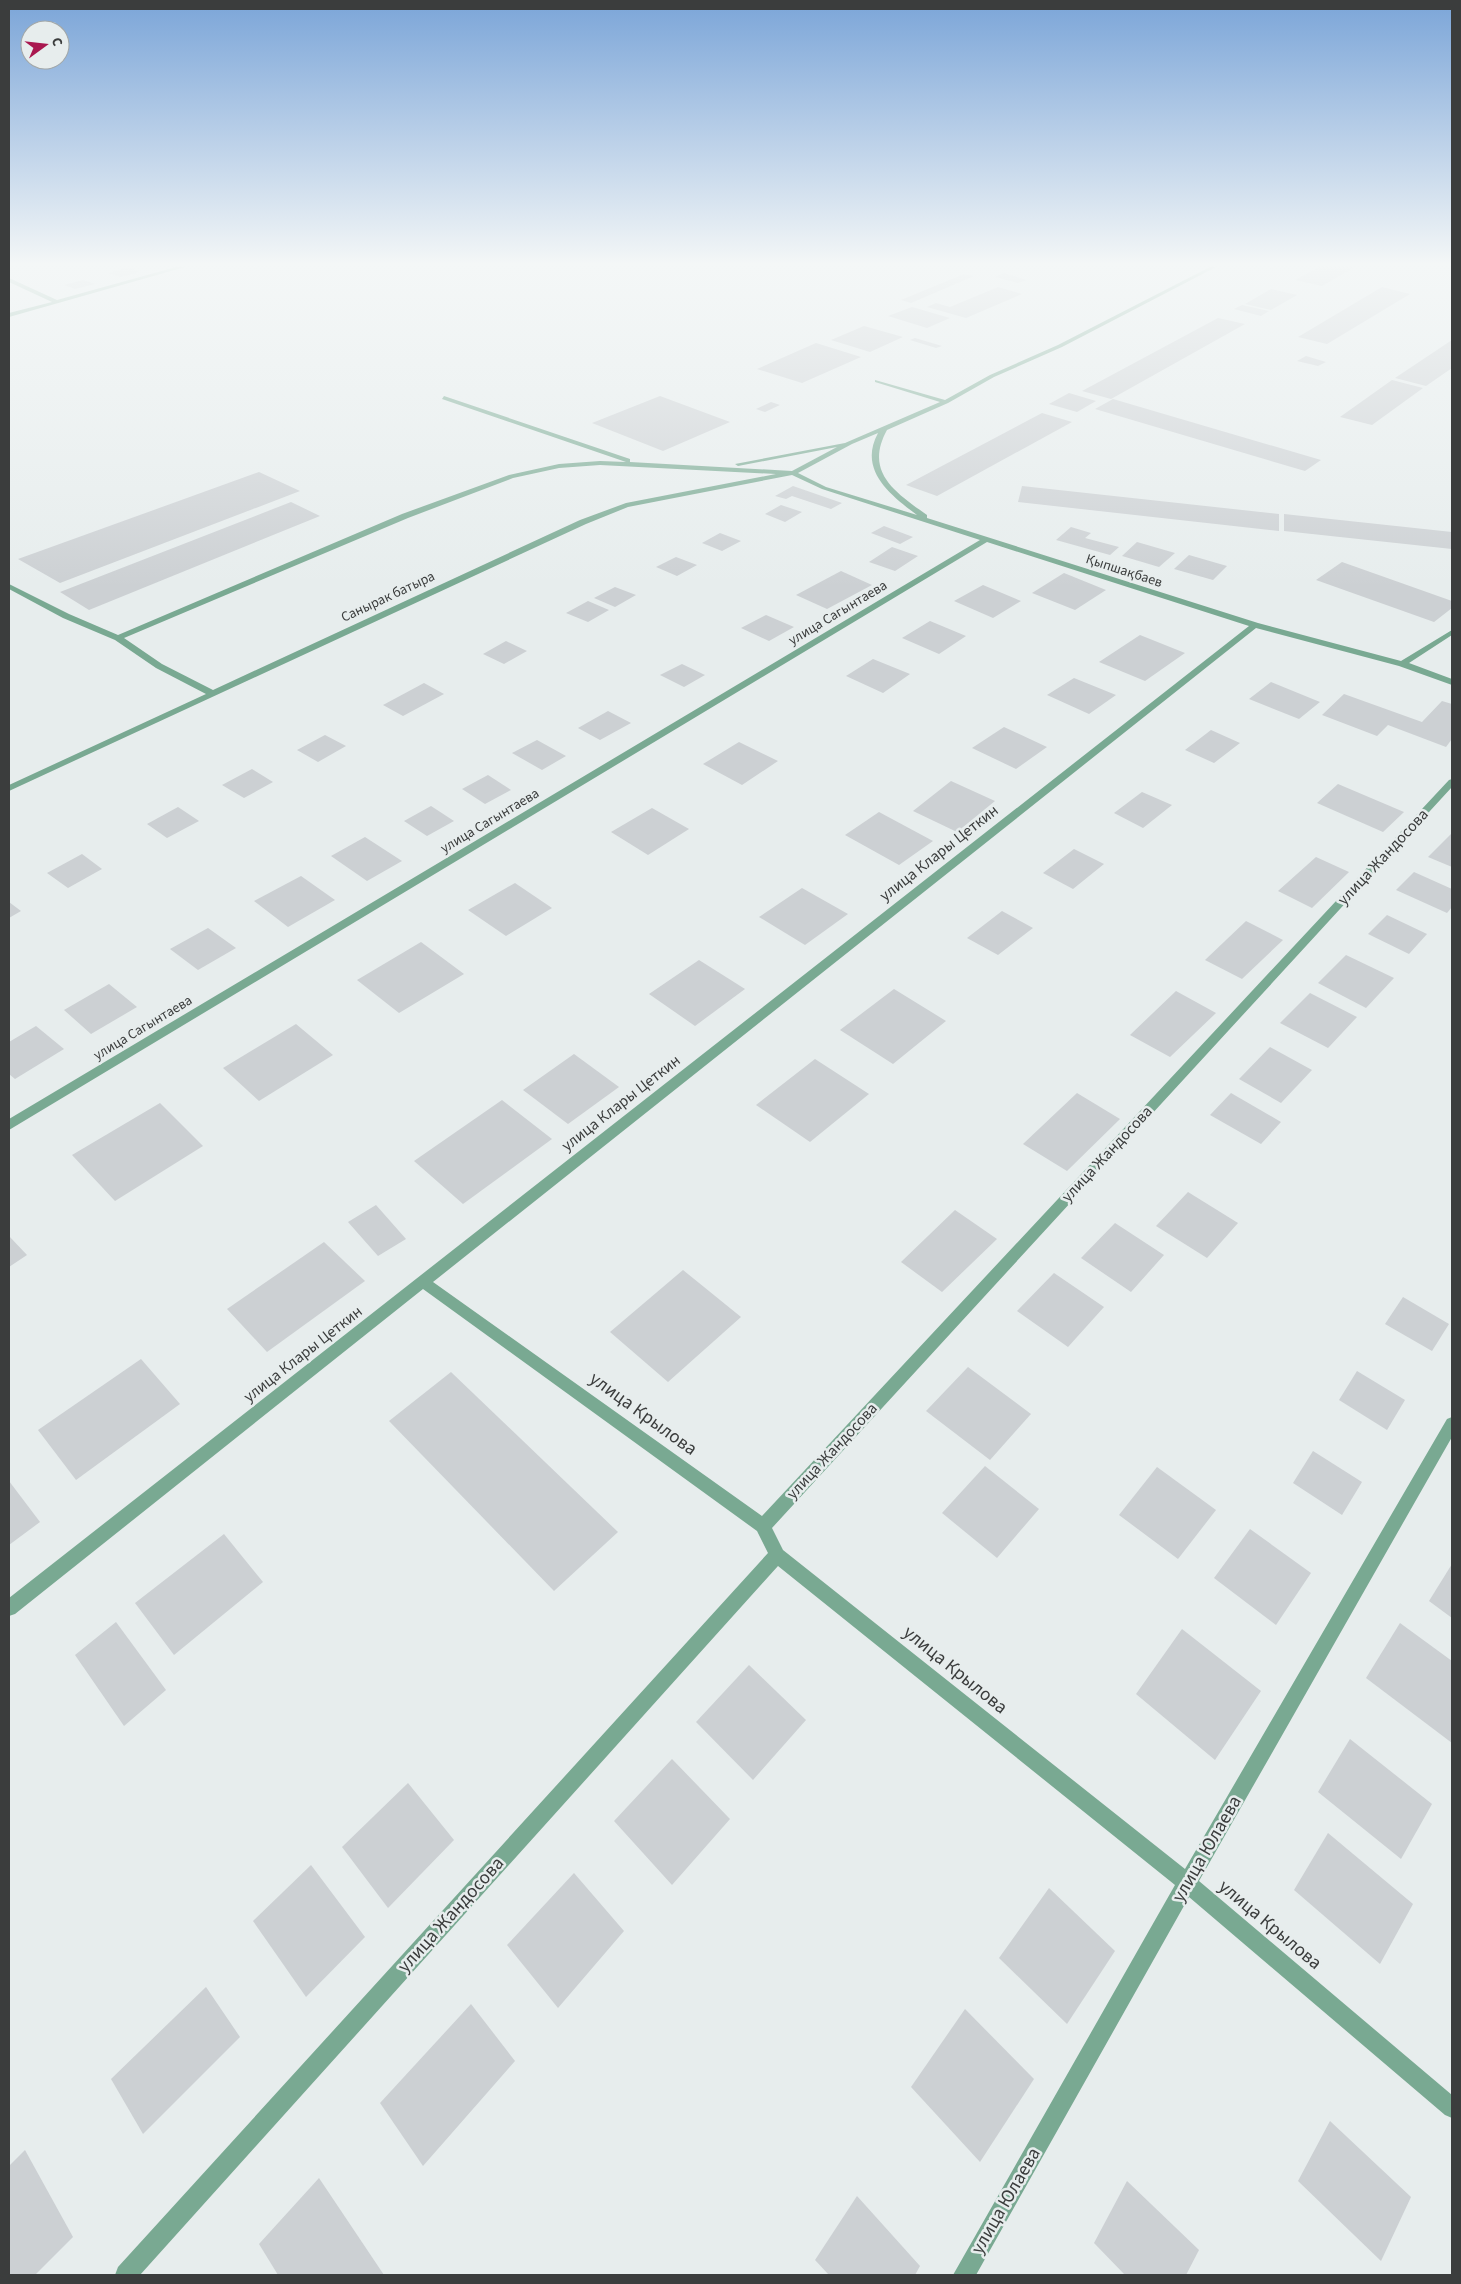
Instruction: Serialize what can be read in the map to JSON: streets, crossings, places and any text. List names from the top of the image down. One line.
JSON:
{"streets":{"street":["Қыпшақбаев","Санырак батыра","улица Сагынтаева","улица Клары Цеткин","улица Жандосова","улица Крылова","улица Юлаева"]},"crossings":[["Қыпшақбаев","Санырак батыра"],["Қыпшақбаев","улица Сагынтаева"],["Қыпшақбаев","улица Клары Цеткин"],["улица Клары Цеткин","улица Крылова"],["улица Жандосова","улица Крылова"],["улица Крылова","улица Юлаева"]],"north":"right"}
